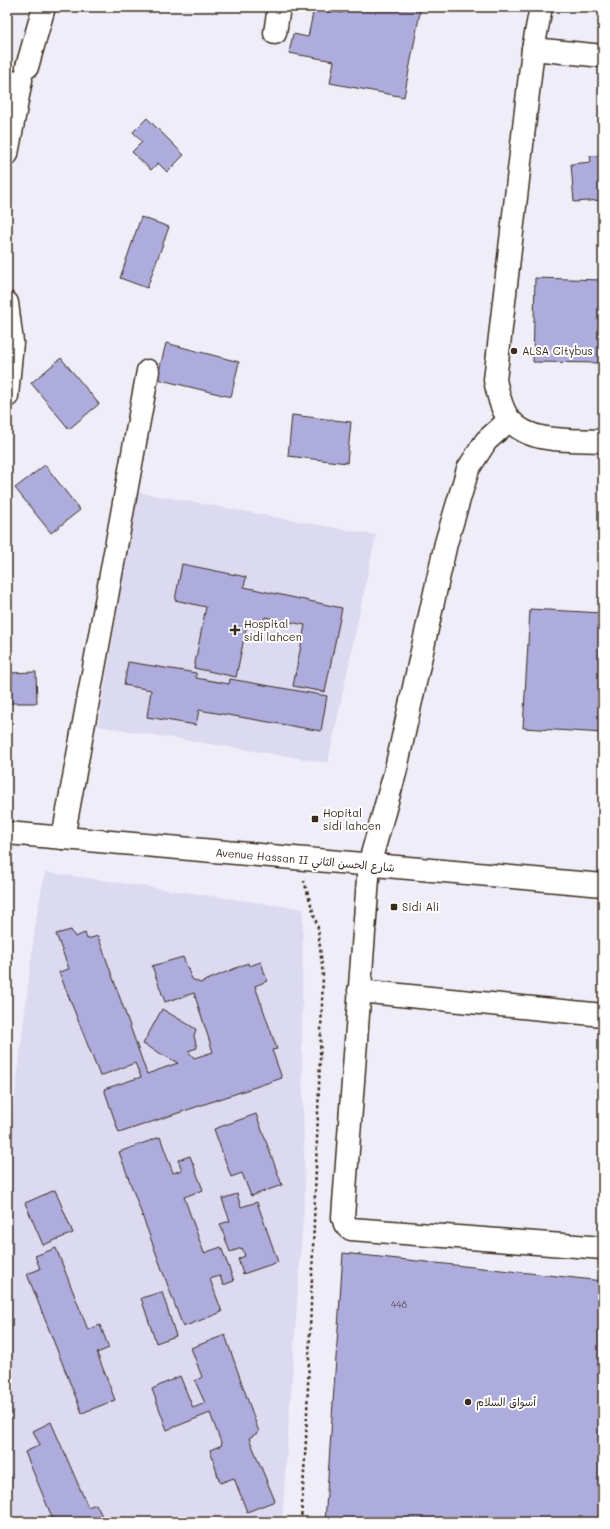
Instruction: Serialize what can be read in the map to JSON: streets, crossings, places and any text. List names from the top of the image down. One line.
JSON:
{"streets":{"street":["Avenue Hassan II شارع الحسن الثاني"]},"places":{"other":["ALSA Citybus","أسواق السلام"],"health":["Hospital sidi lahcen"],"transit":["Hopital sidi lahcen","Sidi Ali"]},"house_numbers":["448"]}
